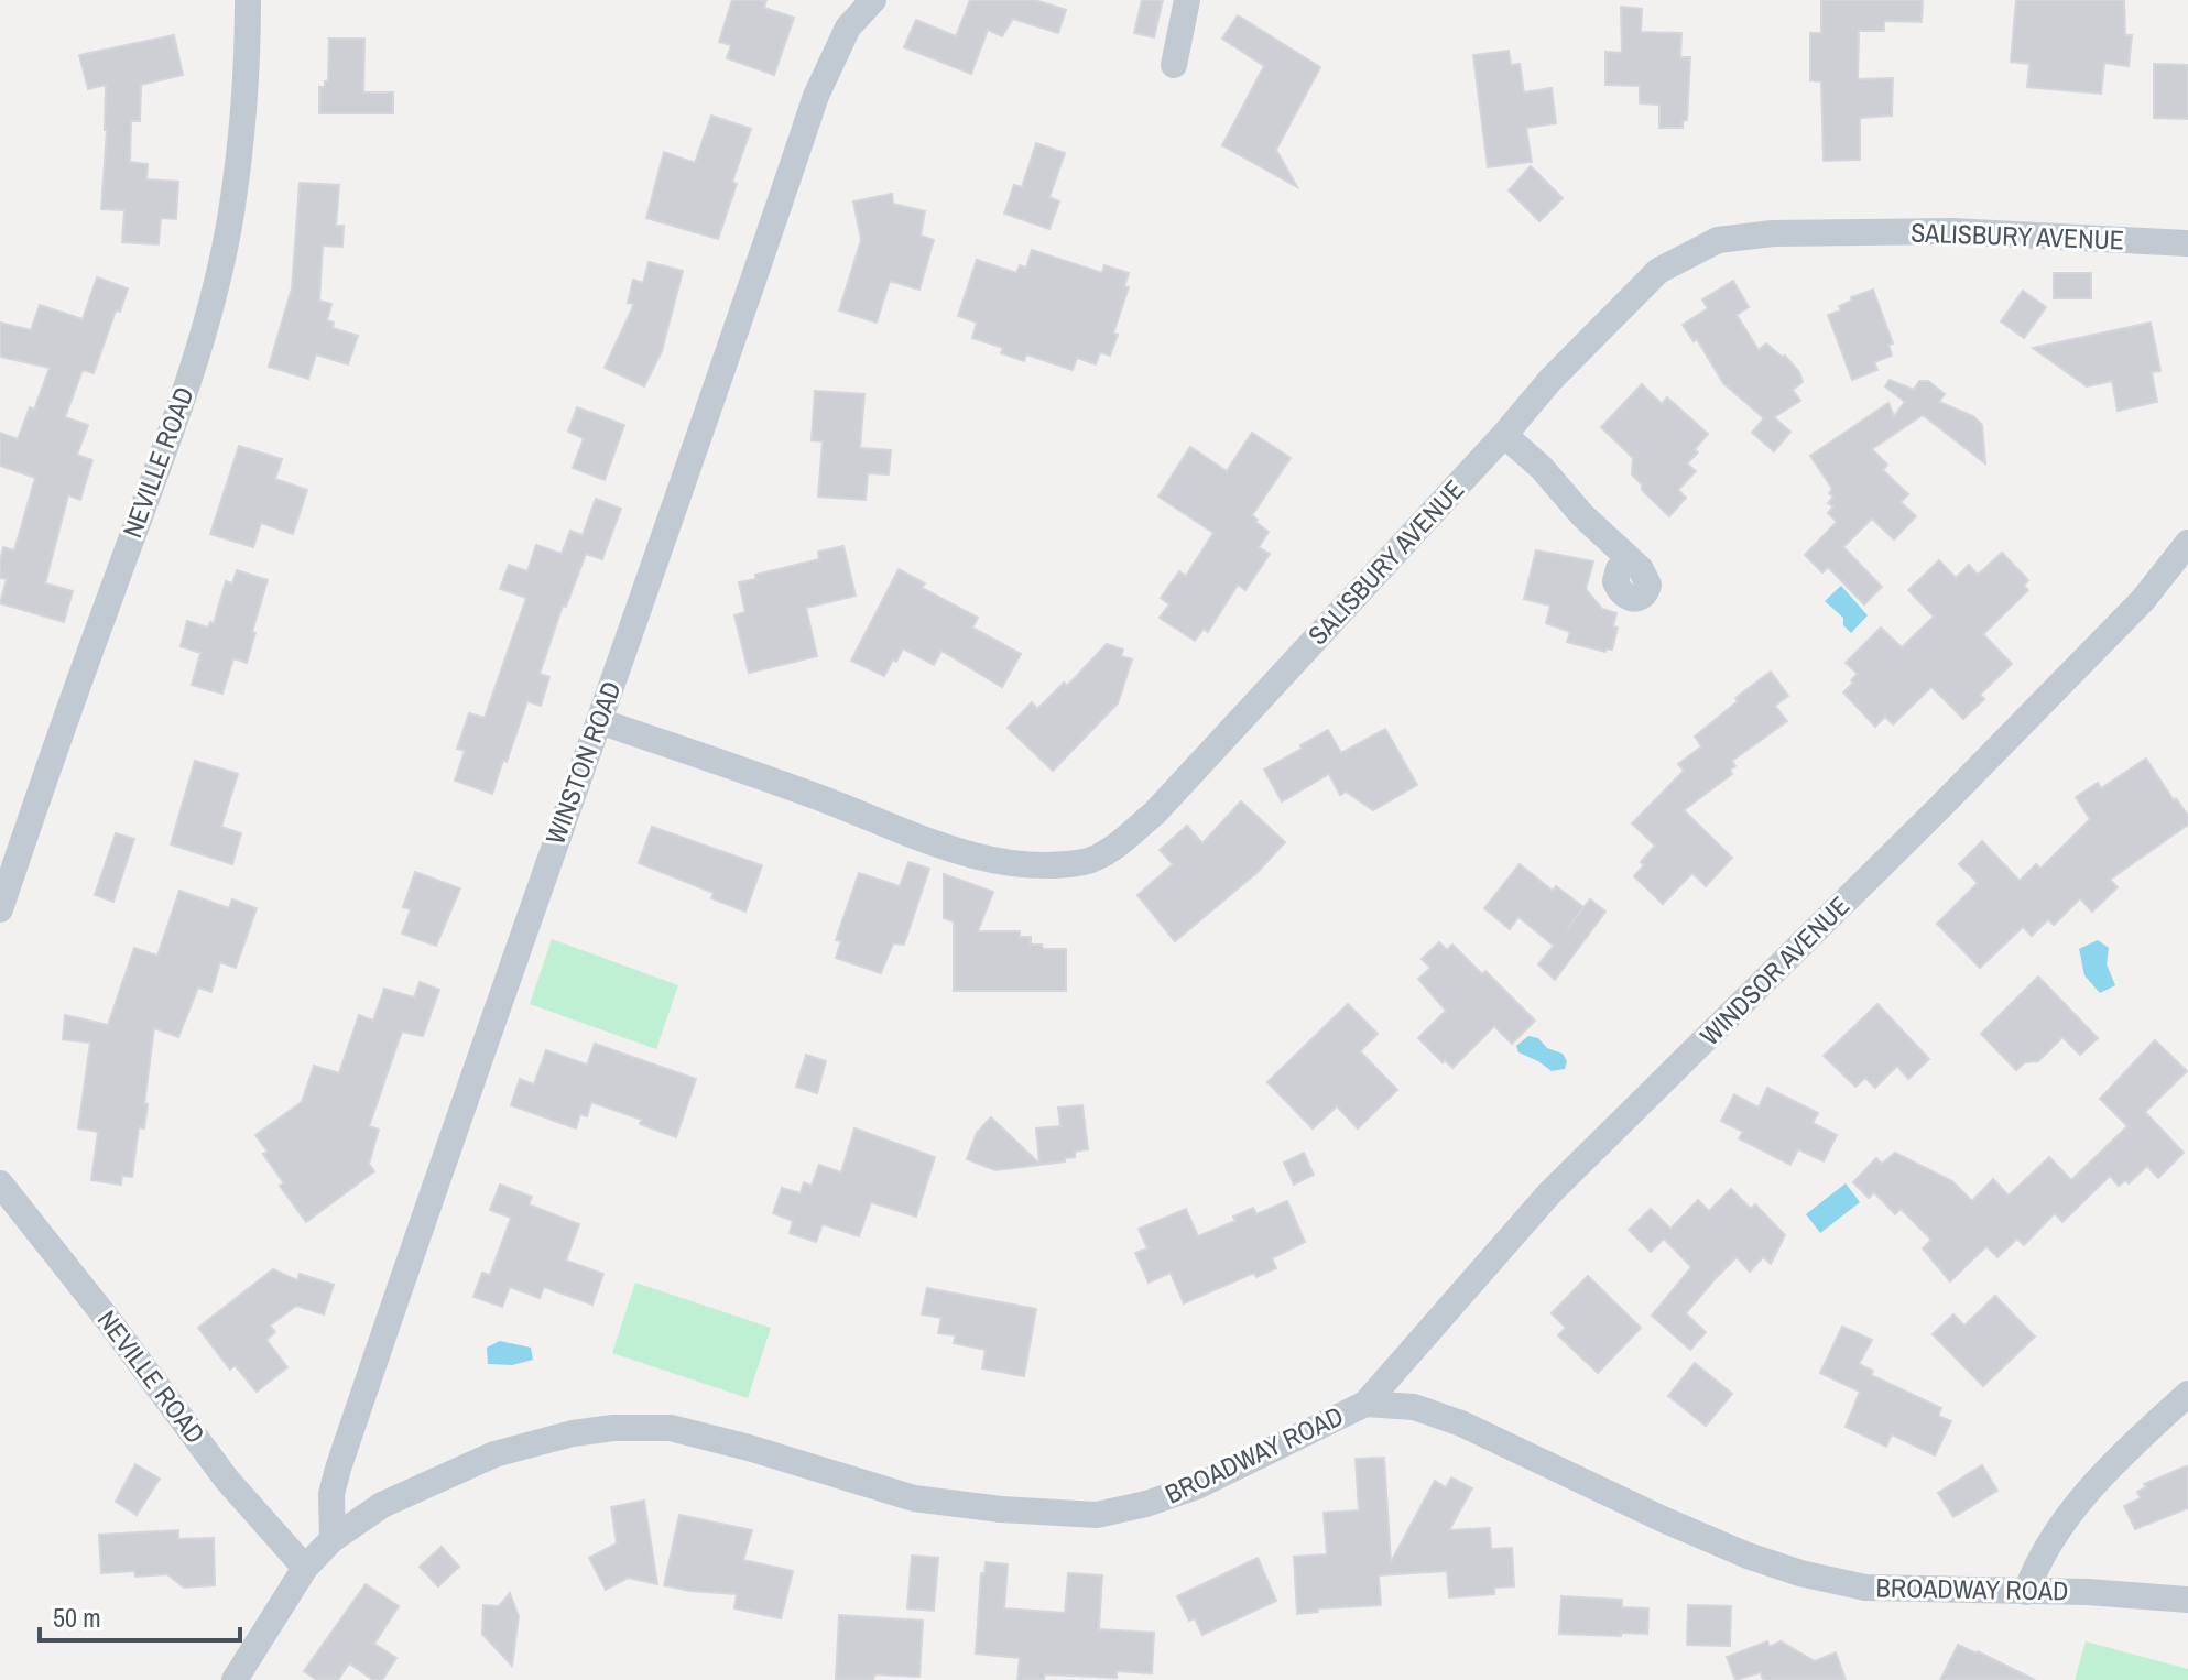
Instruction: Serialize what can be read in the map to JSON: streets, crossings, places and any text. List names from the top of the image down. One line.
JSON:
{"streets":{"street":["SALISBURY AVENUE","NEVILLE ROAD","WINSTON ROAD","WINDSOR AVENUE","BROADWAY ROAD"]},"crossings":[["SALISBURY AVENUE","WINSTON ROAD"],["NEVILLE ROAD","BROADWAY ROAD"],["WINSTON ROAD","BROADWAY ROAD"],["WINDSOR AVENUE","BROADWAY ROAD"]],"scale_bar":"50 m"}
